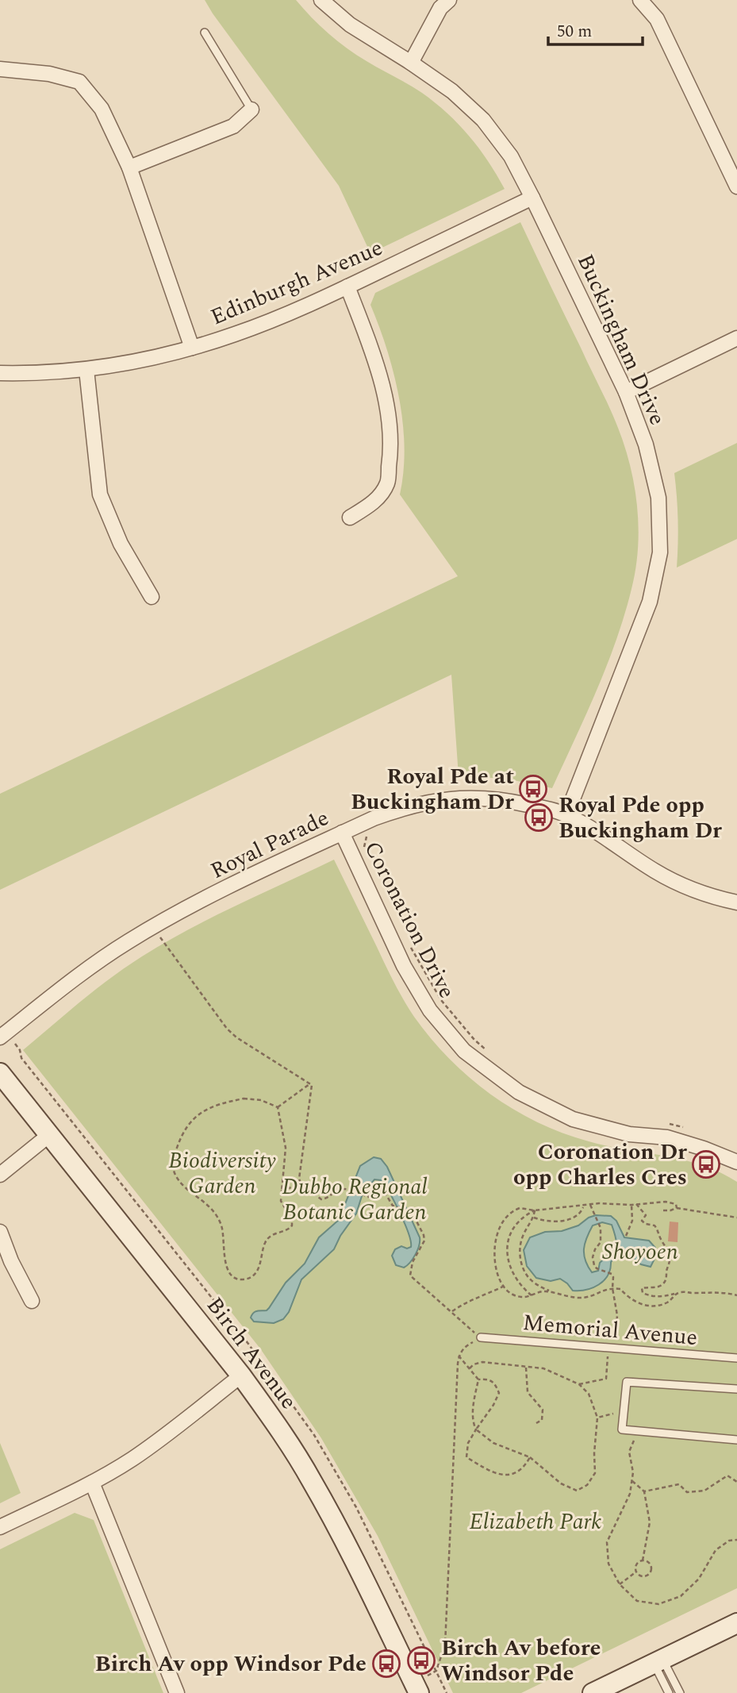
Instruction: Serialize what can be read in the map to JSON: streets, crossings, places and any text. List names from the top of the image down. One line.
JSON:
{"streets":{"street":["Edinburgh Avenue","Buckingham Drive","Royal Parade","Coronation Drive","Birch Avenue"],"lane":["Memorial Avenue"]},"crossings":[["Edinburgh Avenue","Buckingham Drive"],["Buckingham Drive","Royal Parade"],["Royal Parade","Coronation Drive"]],"parks":["Biodiversity Garden","Dubbo Regional Botanic Garden","Shoyoen","Elizabeth Park"],"places":{"bus stop":["Royal Pde at Buckingham Dr","Royal Pde opp Buckingham Dr","Coronation Dr opp Charles Cres","Birch Av before Windsor Pde","Birch Av opp Windsor Pde"]},"scale_bar":"50 m"}
